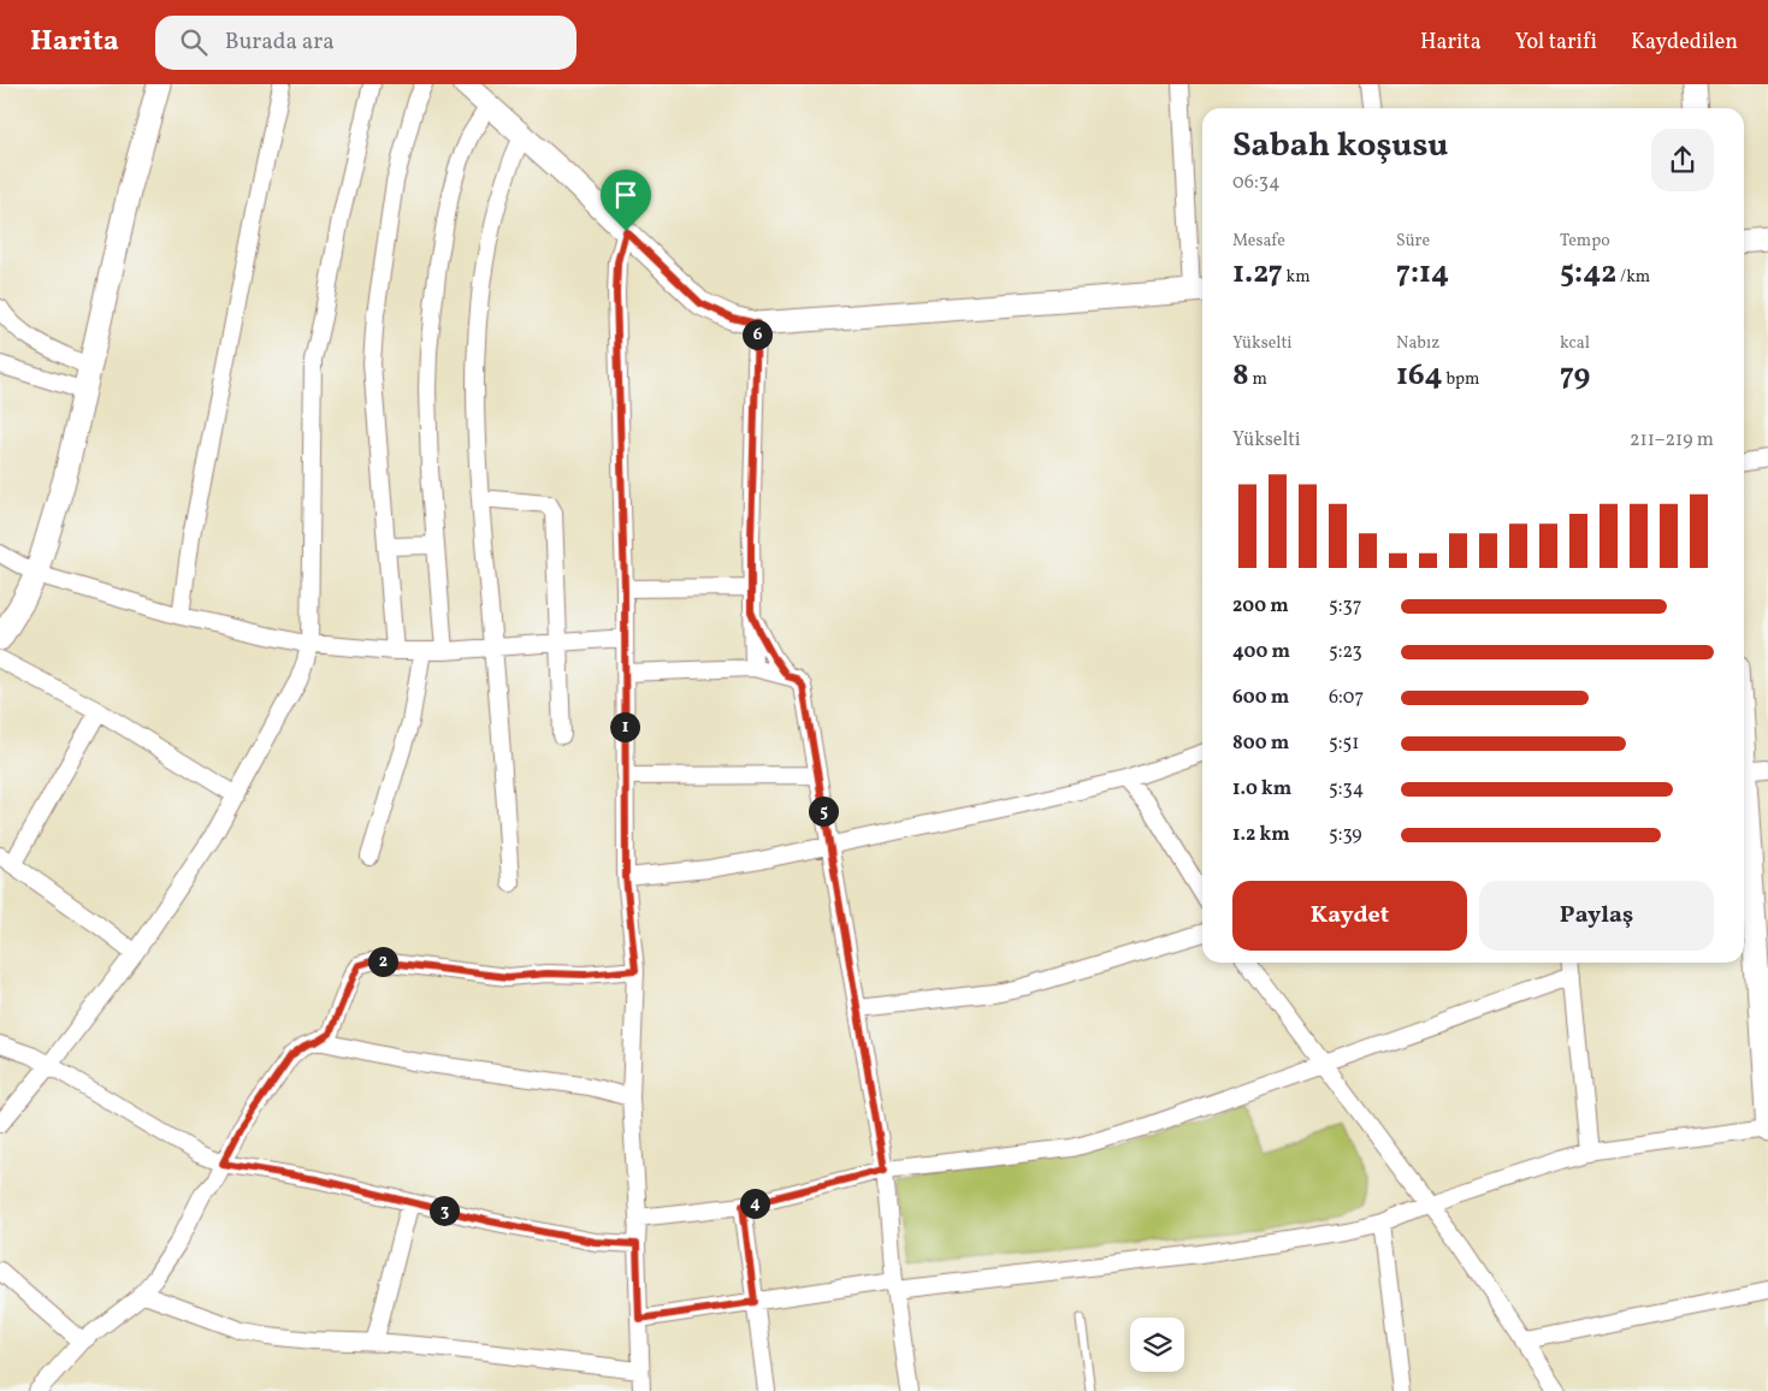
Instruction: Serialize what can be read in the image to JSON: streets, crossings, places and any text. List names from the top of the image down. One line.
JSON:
{"page":{"header":"Harita","search":"Burada ara","nav":["Harita","Yol tarifi","Kaydedilen"],"heading":["Sabah koşusu","06:34"],"stats":[["Mesafe","1.27 km"],["Süre","7:14"],["Tempo","5:42 /km"],["Yükselti","8 m"],["Nabız","164 bpm"],["kcal","79"]],"pins":["6","1","5","2","4","3"],"chart":["Yükselti","211–219 m"],"list":[{"name":"200 m","note":"5:37"},{"name":"400 m","note":"5:23"},{"name":"600 m","note":"6:07"},{"name":"800 m","note":"5:51"},{"name":"1.0 km","note":"5:34"},{"name":"1.2 km","note":"5:39"}],"buttons":["Kaydet","Paylaş"]}}
